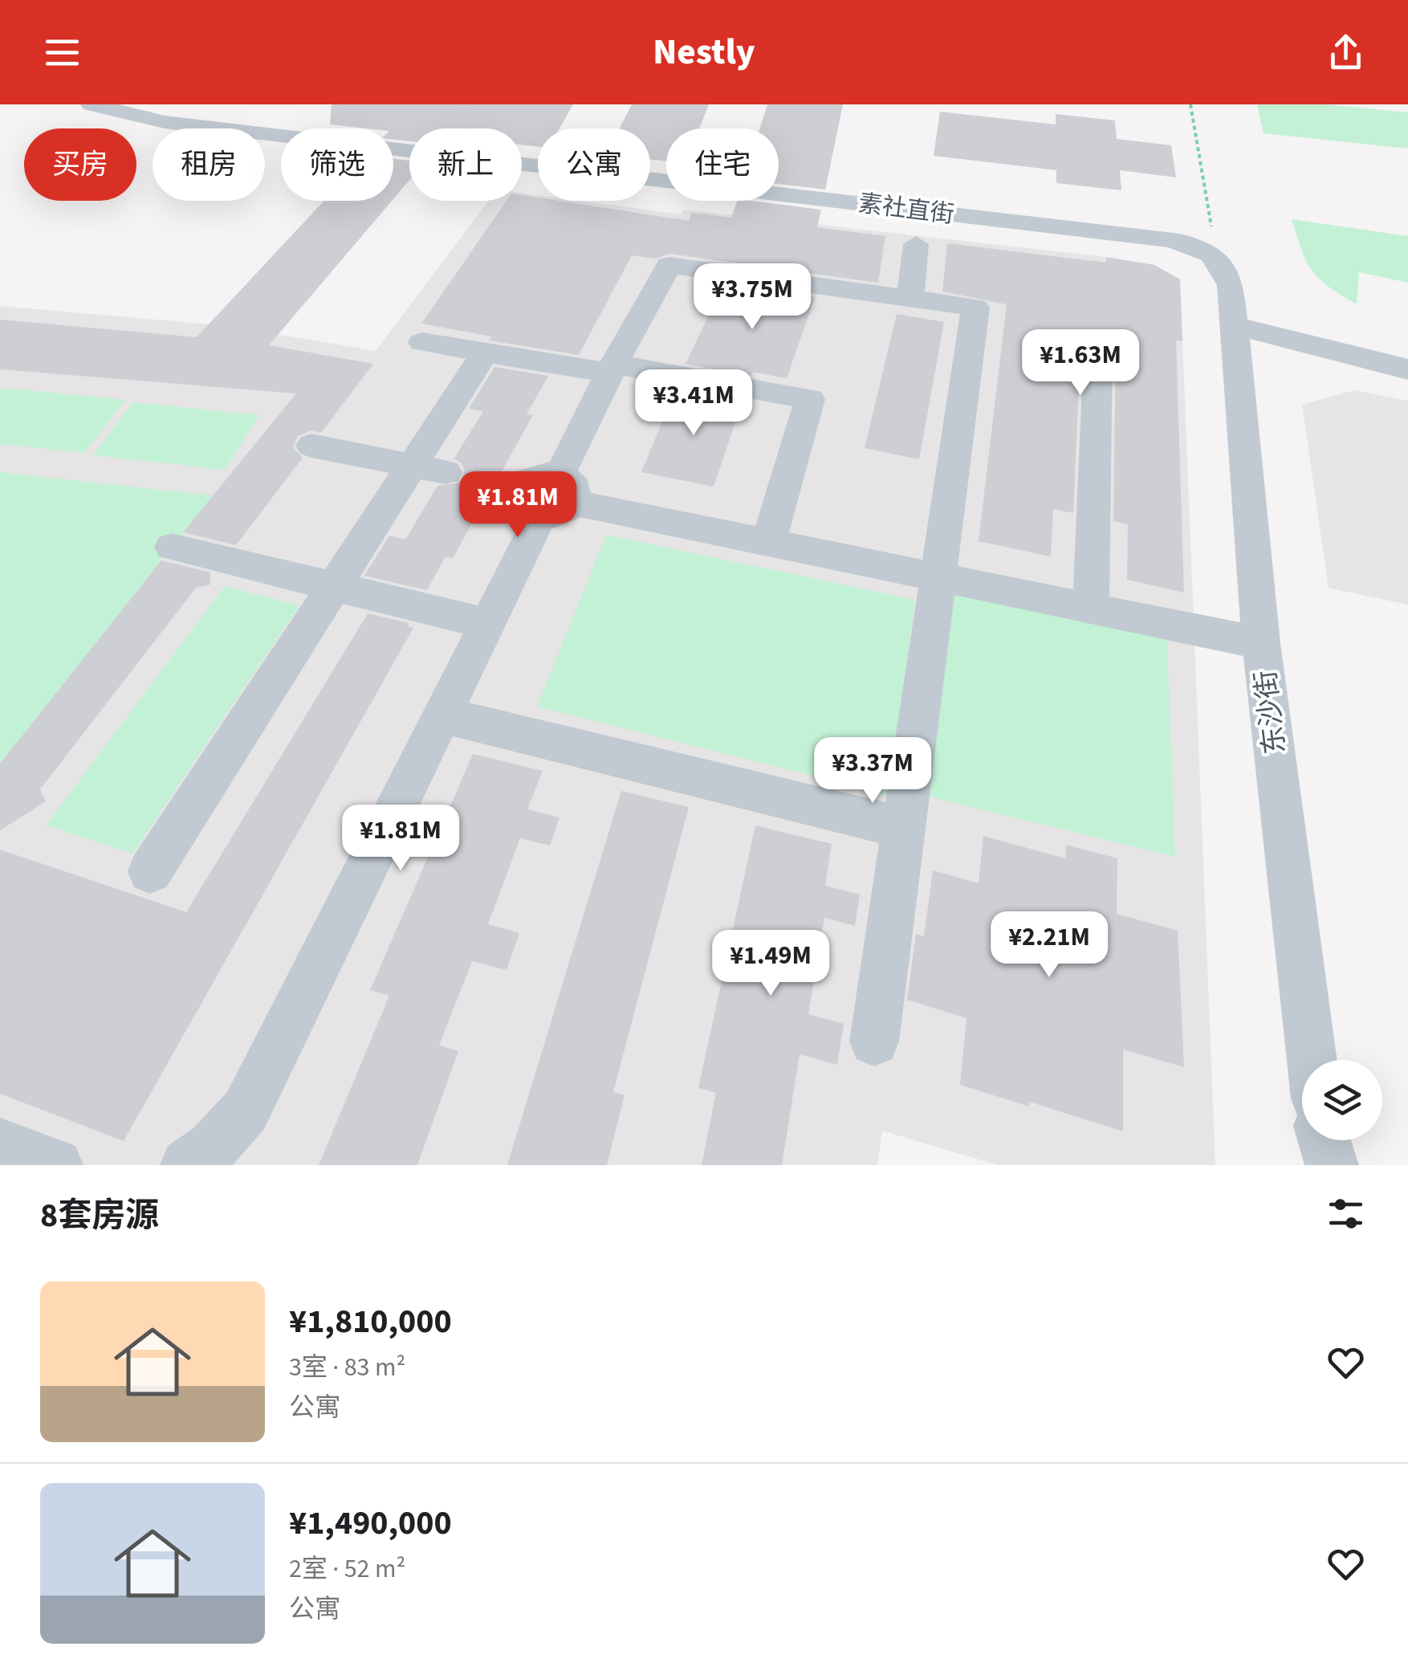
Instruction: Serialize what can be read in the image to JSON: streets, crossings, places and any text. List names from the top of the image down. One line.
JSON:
{"streets":{"street":["素社直街","东沙街"]},"page":{"header":"Nestly","chip":["买房","租房","筛选","新上","公寓","住宅"],"price":["¥3.75M","¥1.63M","¥3.41M","¥1.81M","¥3.37M","¥1.81M","¥2.21M","¥1.49M"],"heading":"8套房源","list":[{"name":"¥1,810,000","note":"3室 · 83 m² · 公寓"},{"name":"¥1,490,000","note":"2室 · 52 m² · 公寓"}]}}
